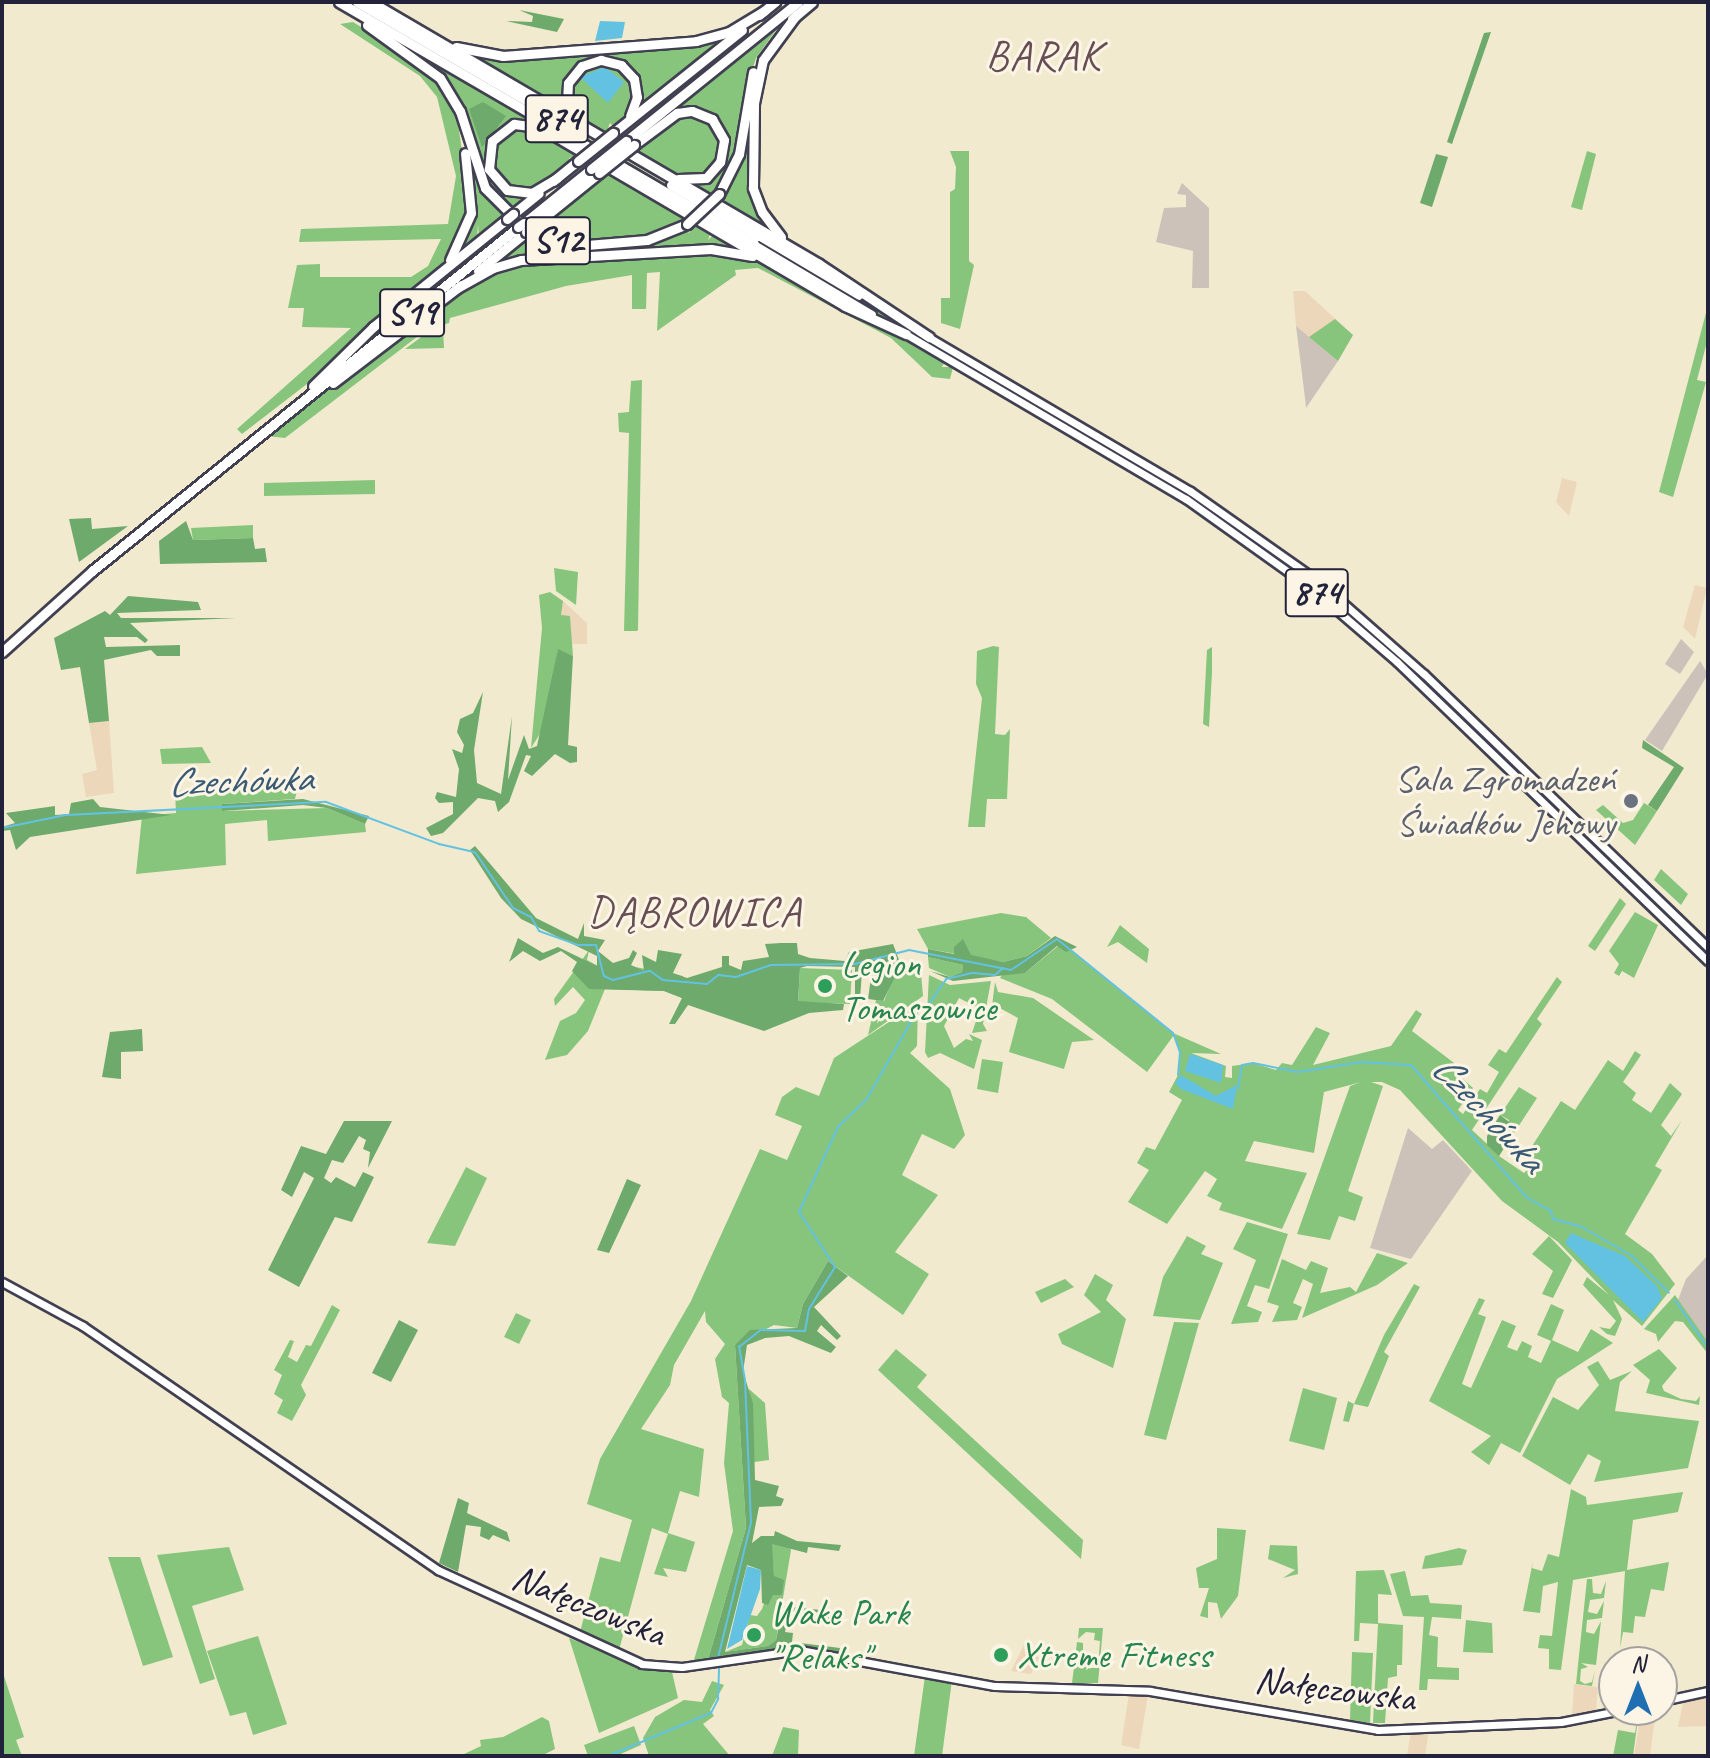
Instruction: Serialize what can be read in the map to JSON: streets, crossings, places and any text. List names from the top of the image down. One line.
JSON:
{"streets":{"highway":["874","S12","S19"],"main road":["Nałęczowska"]},"districts":["BARAK","DĄBROWICA"],"water":["Czechówka"],"places":["Sala Zgromadzeń Świadków Jehowy","Legion Tomaszowice","Wake Park \"Relaks\"","Xtreme Fitness"],"north":"top"}
